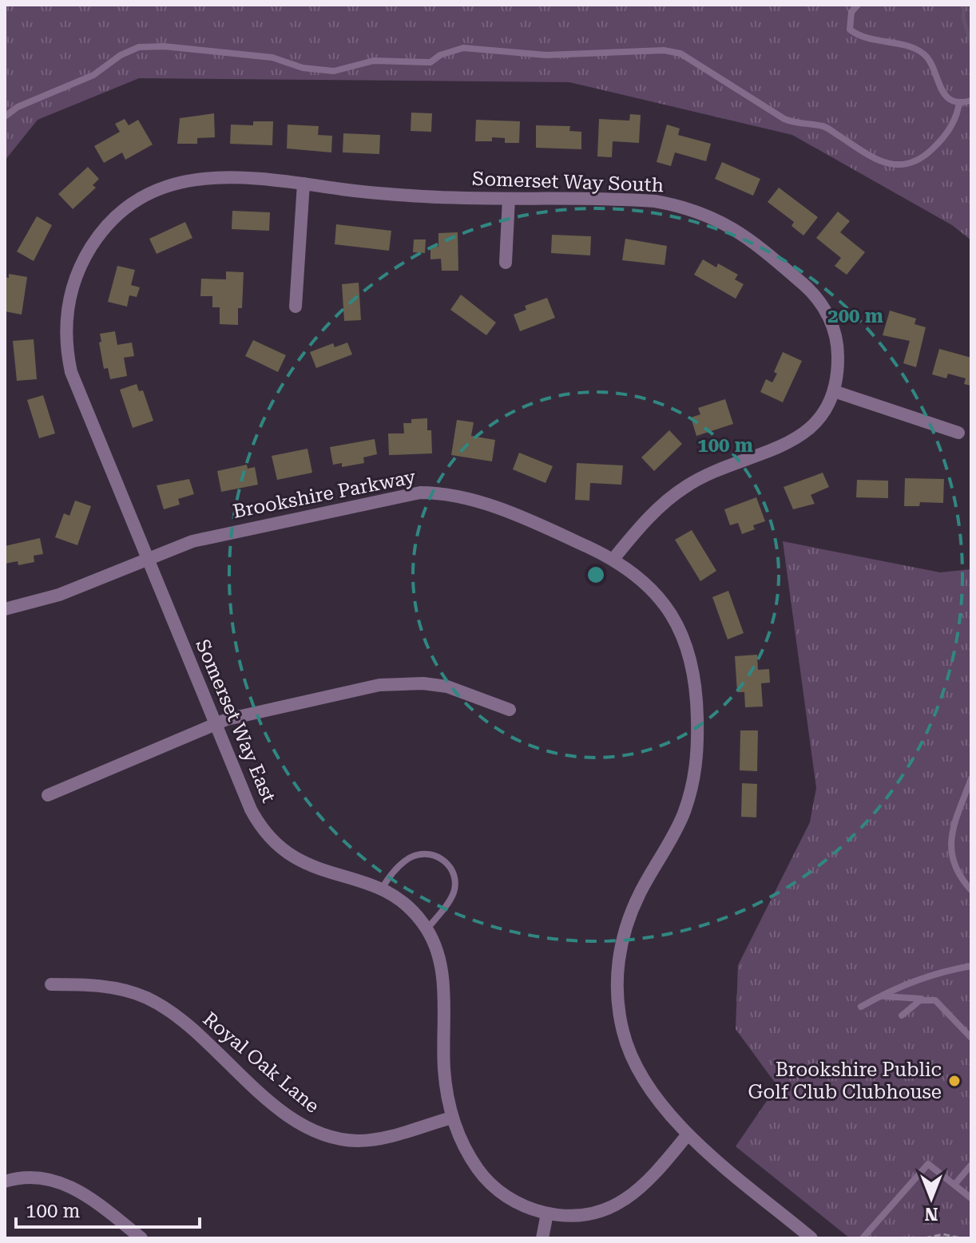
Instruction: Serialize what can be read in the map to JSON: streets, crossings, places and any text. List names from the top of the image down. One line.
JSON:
{"streets":{"street":["Somerset Way South","Brookshire Parkway","Somerset Way East","Royal Oak Lane"]},"crossings":[["Somerset Way South","Brookshire Parkway"],["Somerset Way South","Somerset Way East"],["Brookshire Parkway","Somerset Way East"],["Somerset Way East","Royal Oak Lane"]],"places":["Brookshire Public Golf Club Clubhouse"],"scale_bar":"100 m","north":"bottom","rings":["200 m","100 m"]}
